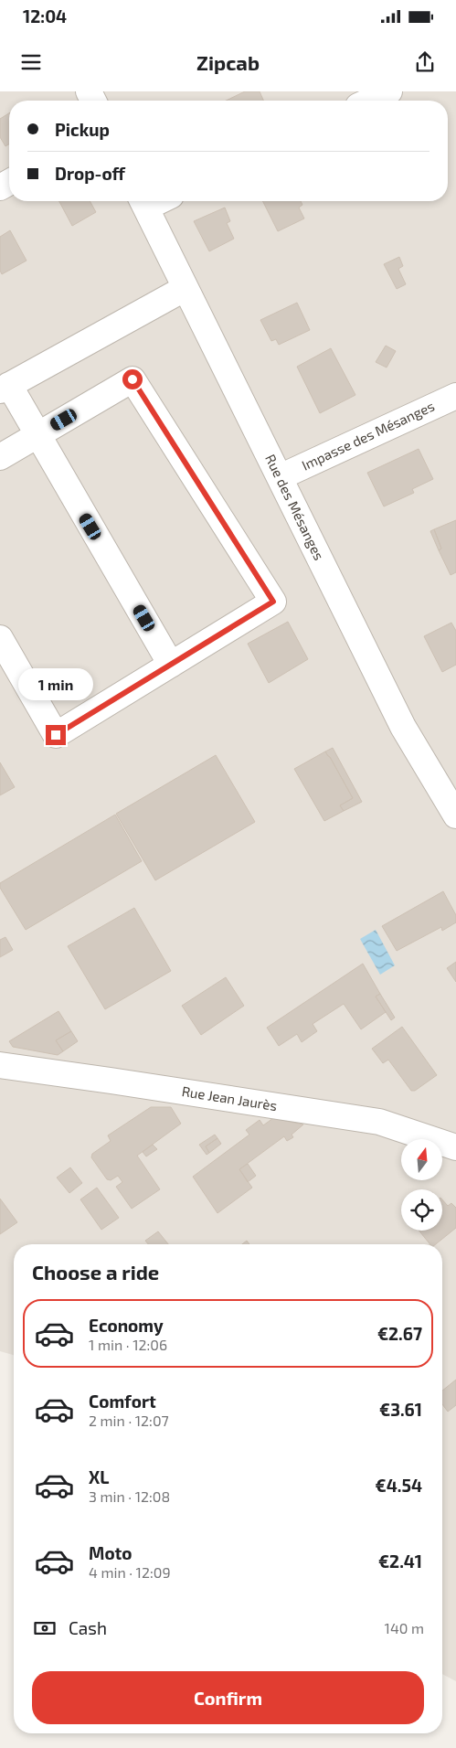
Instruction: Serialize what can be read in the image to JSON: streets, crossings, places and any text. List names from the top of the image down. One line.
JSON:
{"streets":{"street":["Impasse des Mésanges","Rue des Mésanges","Rue Jean Jaurès"]},"crossings":[["Impasse des Mésanges","Rue des Mésanges"]],"north":"top","page":{"status":"12:04","header":"Zipcab","banner":["Pickup","Drop-off"],"bubble":"1 min","heading":"Choose a ride","list":[{"name":"Economy","note":"1 min · 12:06","value":"€2.67"},{"name":"Comfort","note":"2 min · 12:07","value":"€3.61"},{"name":"XL","note":"3 min · 12:08","value":"€4.54"},{"name":"Moto","note":"4 min · 12:09","value":"€2.41"}],"pay":["Cash","140 m"],"buttons":"Confirm"}}
